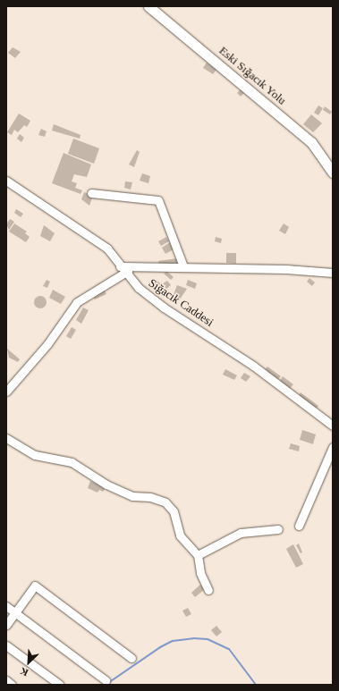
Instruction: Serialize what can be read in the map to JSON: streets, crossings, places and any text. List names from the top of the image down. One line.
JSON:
{"streets":{"main road":["Eski Sığacık Yolu"],"street":["Sığacık Caddesi"]},"north":"bottom left"}
